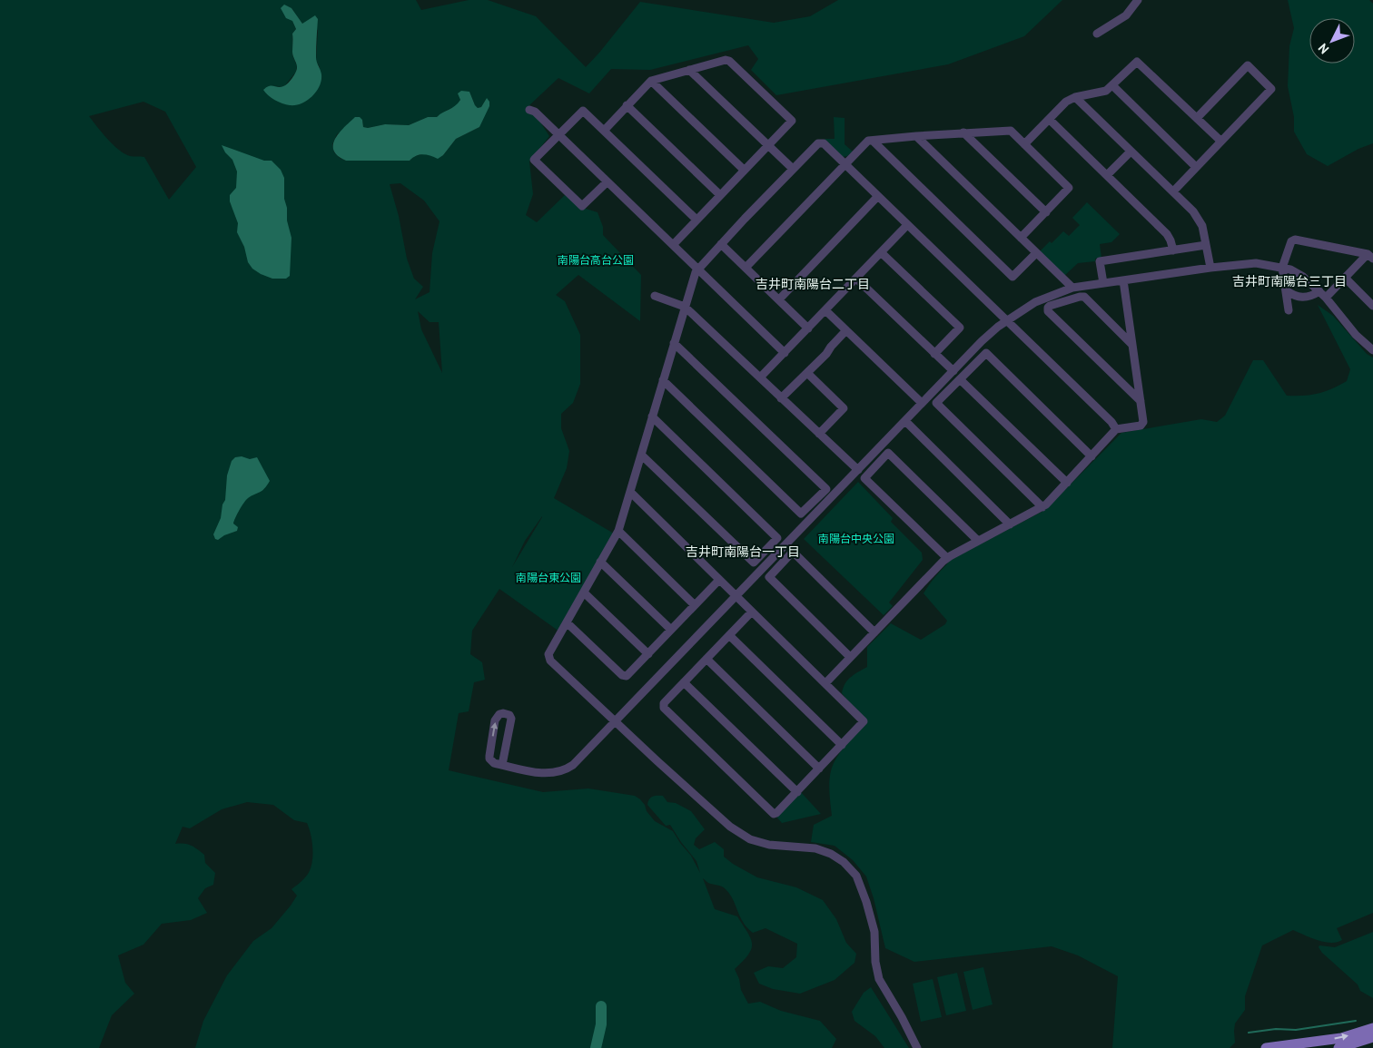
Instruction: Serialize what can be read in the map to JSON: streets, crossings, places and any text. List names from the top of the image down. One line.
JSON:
{"districts":["吉井町南陽台三丁目","吉井町南陽台二丁目","吉井町南陽台一丁目"],"parks":["南陽台高台公園","南陽台中央公園","南陽台東公園"],"north":"bottom left"}
